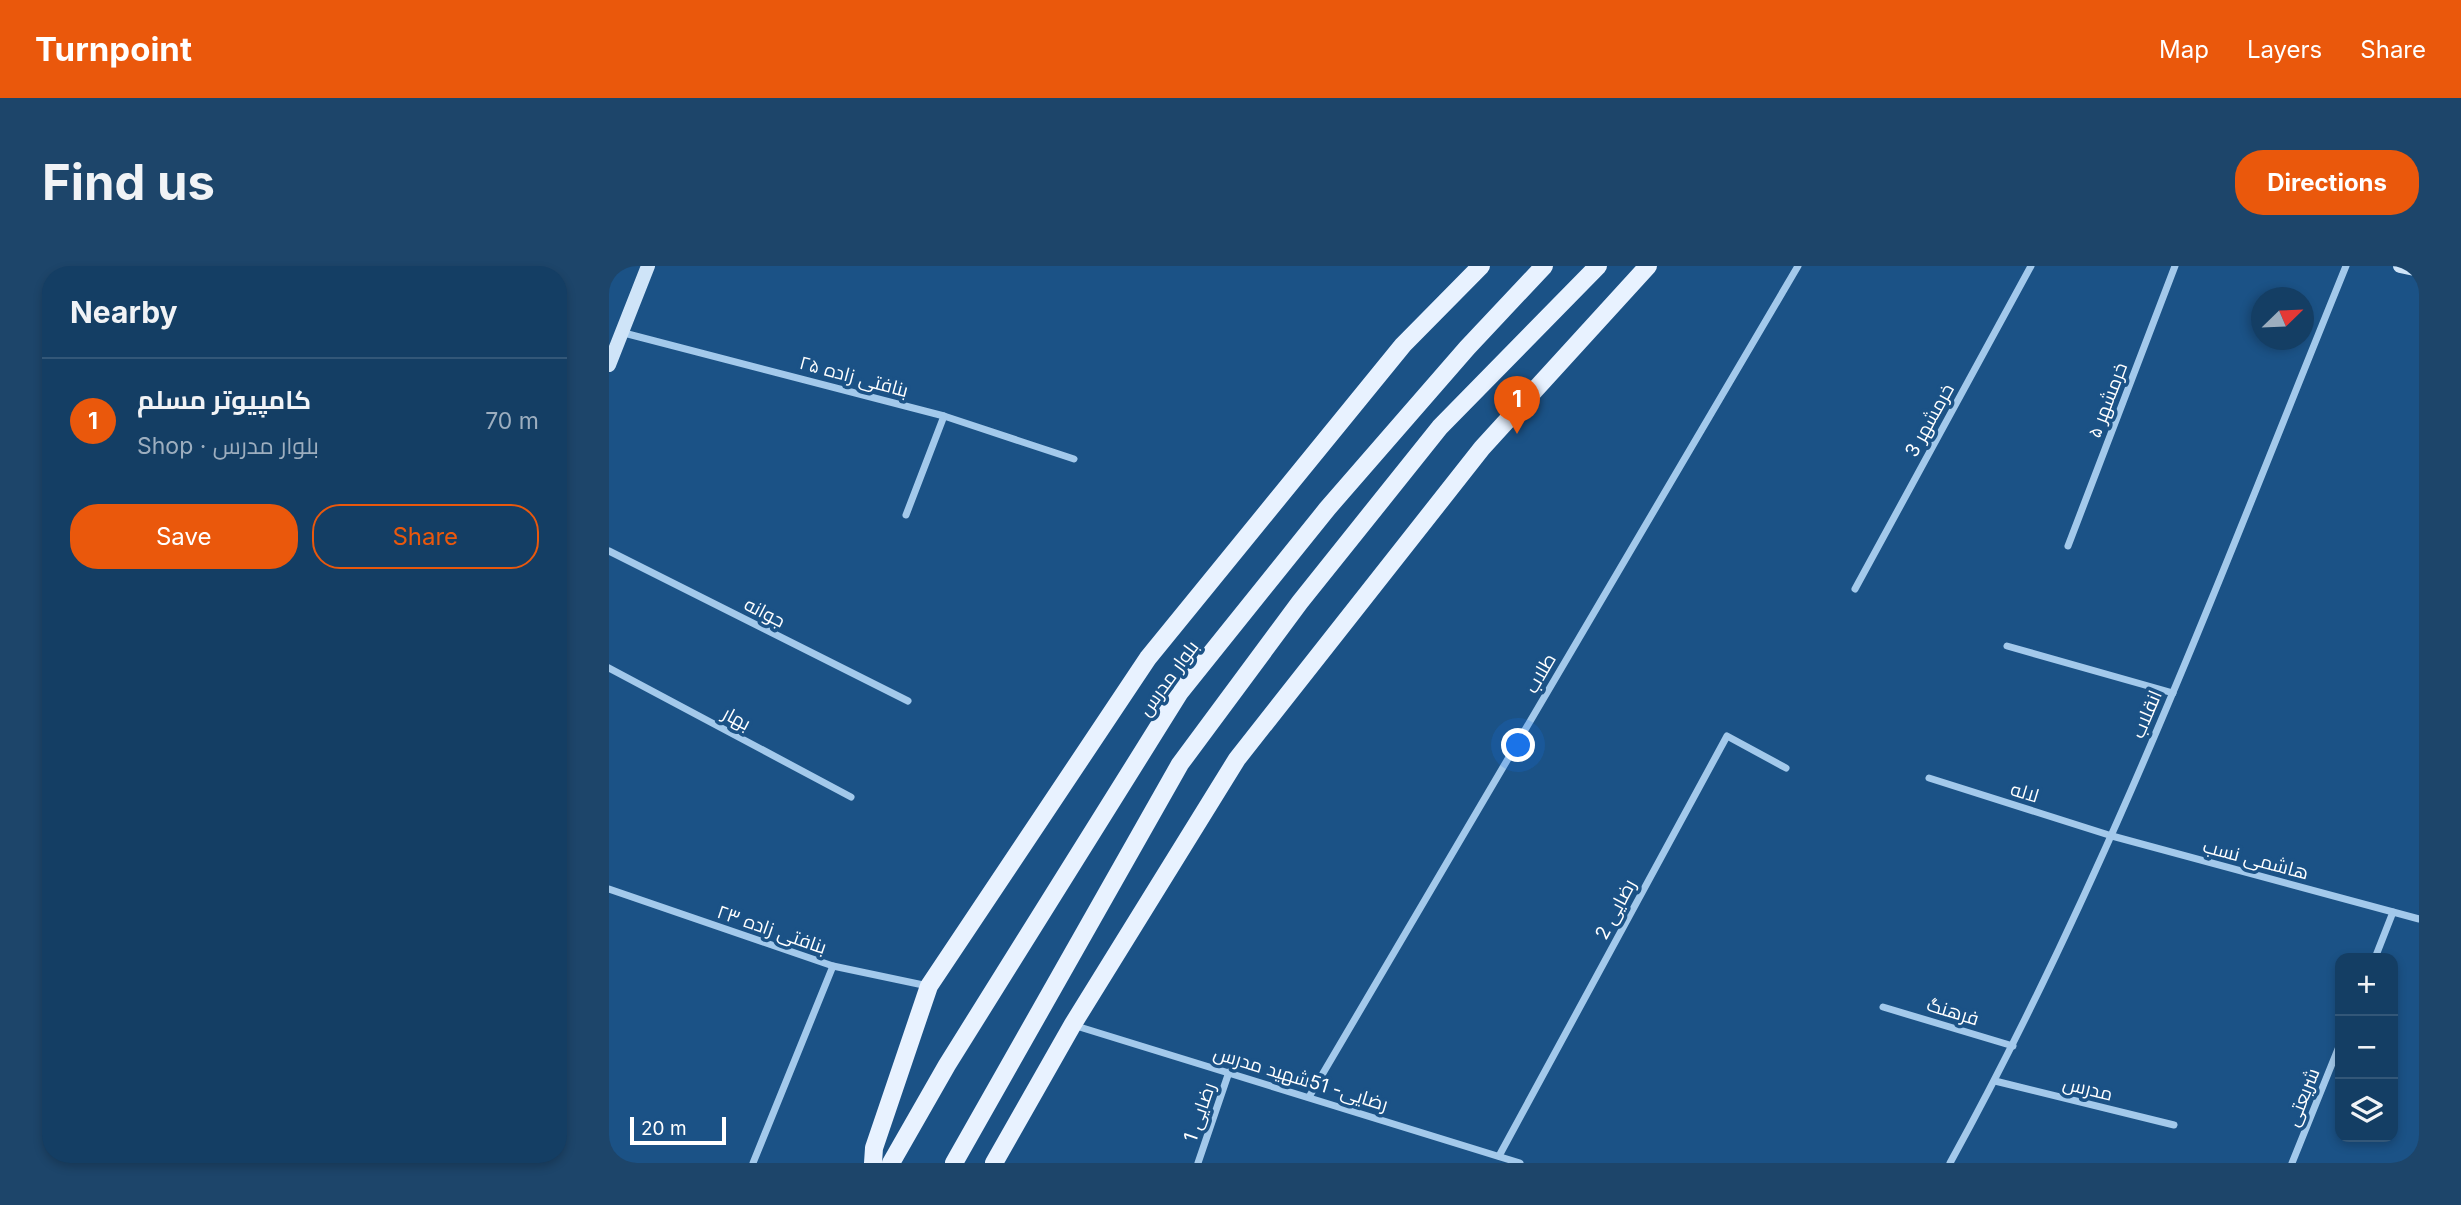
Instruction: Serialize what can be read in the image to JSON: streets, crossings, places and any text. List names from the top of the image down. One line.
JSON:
{"streets":{"main road":["بلوار مدرس"],"street":["بنافتی زاده ۲۵","خرمشهر ۵","خرمشهر 3","جوانه","طلاب","انقلاب","بهار","لاله","هاشمی نسب","رضایی 2","بنافتی زاده ۲۳","فرهنگ","رضایی- 51شهید مدرس","مدرس","شریعتی","رضایی 1"]},"crossings":[["طلاب","رضایی- 51شهید مدرس"],["انقلاب","لاله"],["انقلاب","هاشمی نسب"],["انقلاب","فرهنگ"],["انقلاب","مدرس"],["لاله","هاشمی نسب"],["رضایی 2","رضایی- 51شهید مدرس"],["رضایی- 51شهید مدرس","رضایی 1"]],"scale_bar":"20 m","north":"top right","page":{"header":"Turnpoint","nav":["Map","Layers","Share"],"buttons":["Directions",["Save","Share"]],"title":"Find us","heading":"Nearby","list":[{"mark":"1","name":"کامپیوتر مسلم","note":"Shop · بلوار مدرس","value":"70 m"}],"pins":"1","map_buttons":["+","−"],"scale":"20 m"}}
